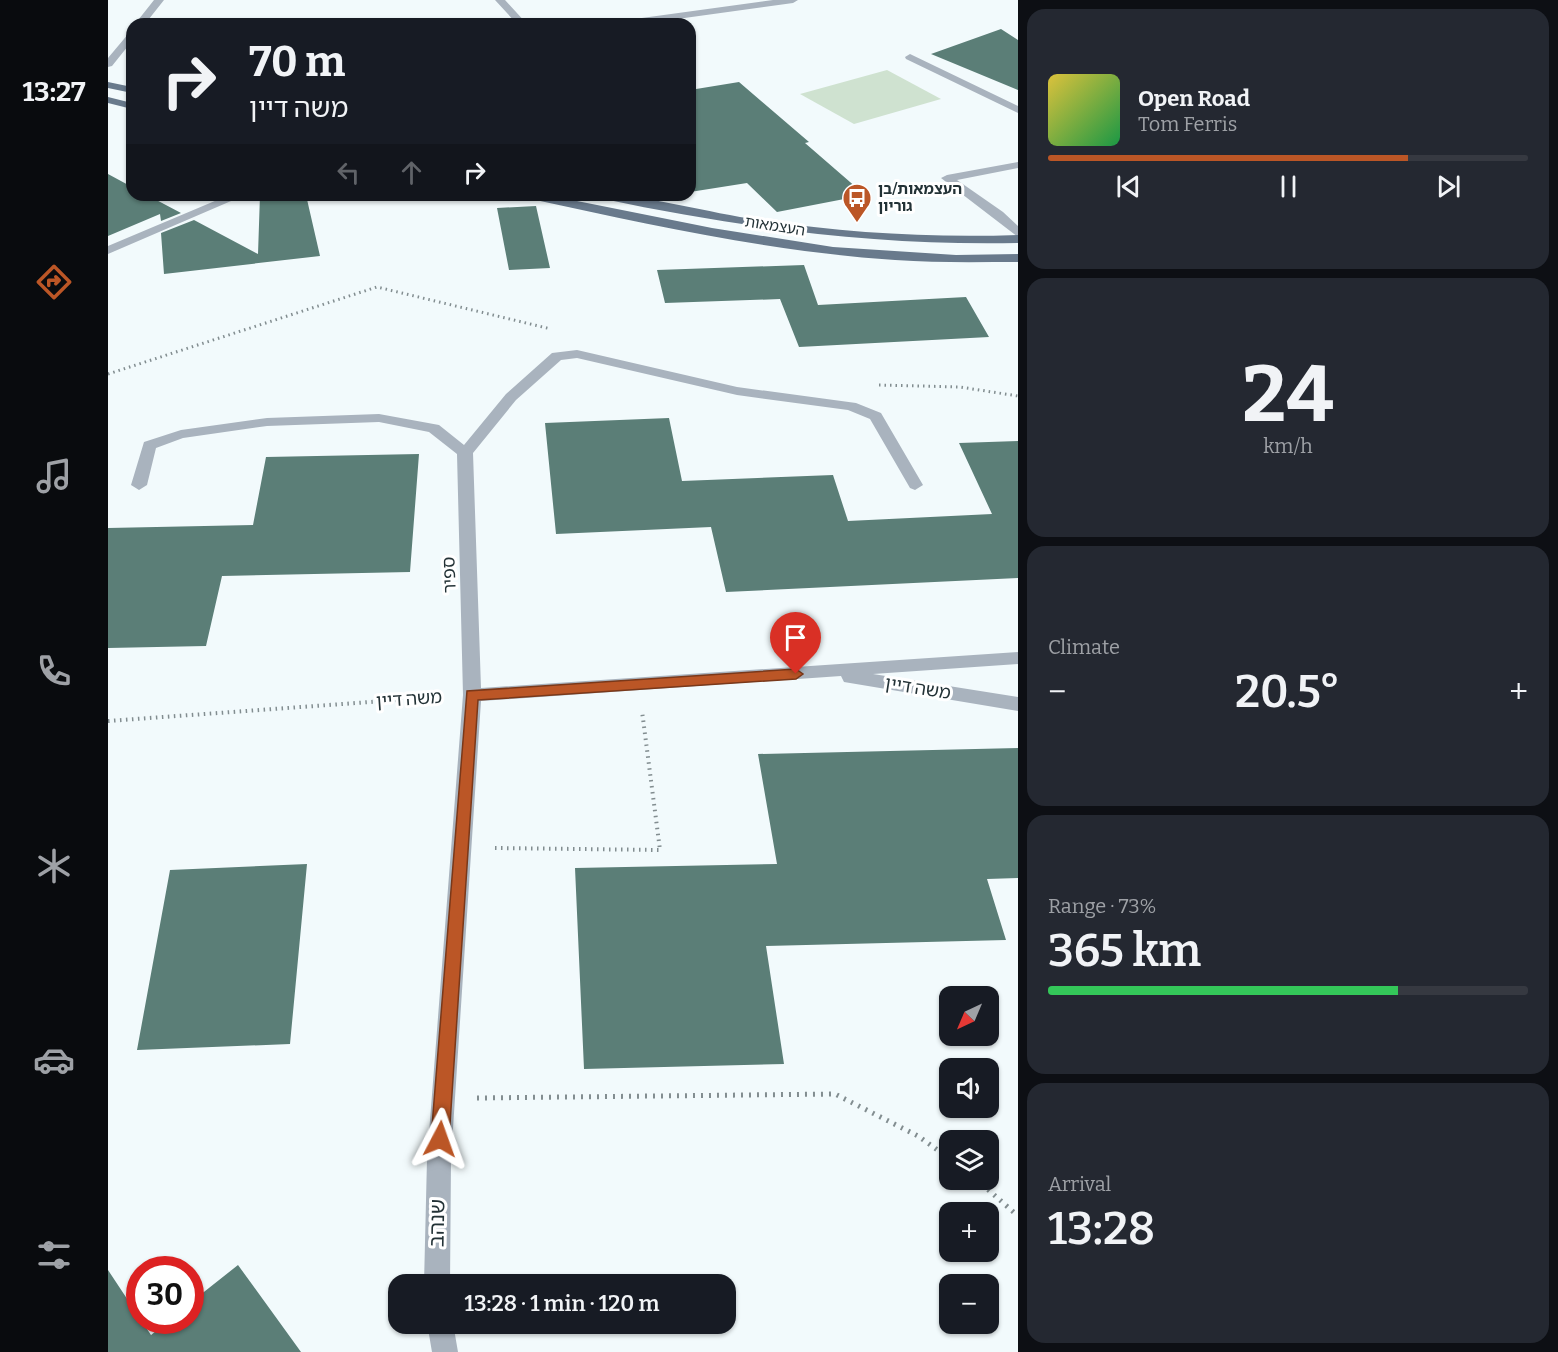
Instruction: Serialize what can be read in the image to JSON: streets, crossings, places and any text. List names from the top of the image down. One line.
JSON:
{"streets":{"main road":["העצמאות"],"street":["ספיר","משה דיין","שנהב"]},"crossings":[["ספיר","משה דיין"],["ספיר","שנהב"],["משה דיין","שנהב"]],"places":{"bus stop":["העצמאות/בן גוריון"]},"north":"bottom left","page":{"tabs":"13:27","turn":["70 m","משה דיין"],"song":["Open Road","Tom Ferris"],"tile":[["24","km/h"],"Climate",["Range · 73%","365 km"],["Arrival","13:28"]],"heat":["−","20.5°","+"],"map_buttons":["+","−"],"limit":"30","trip":"13:28 · 1 min · 120 m"}}
